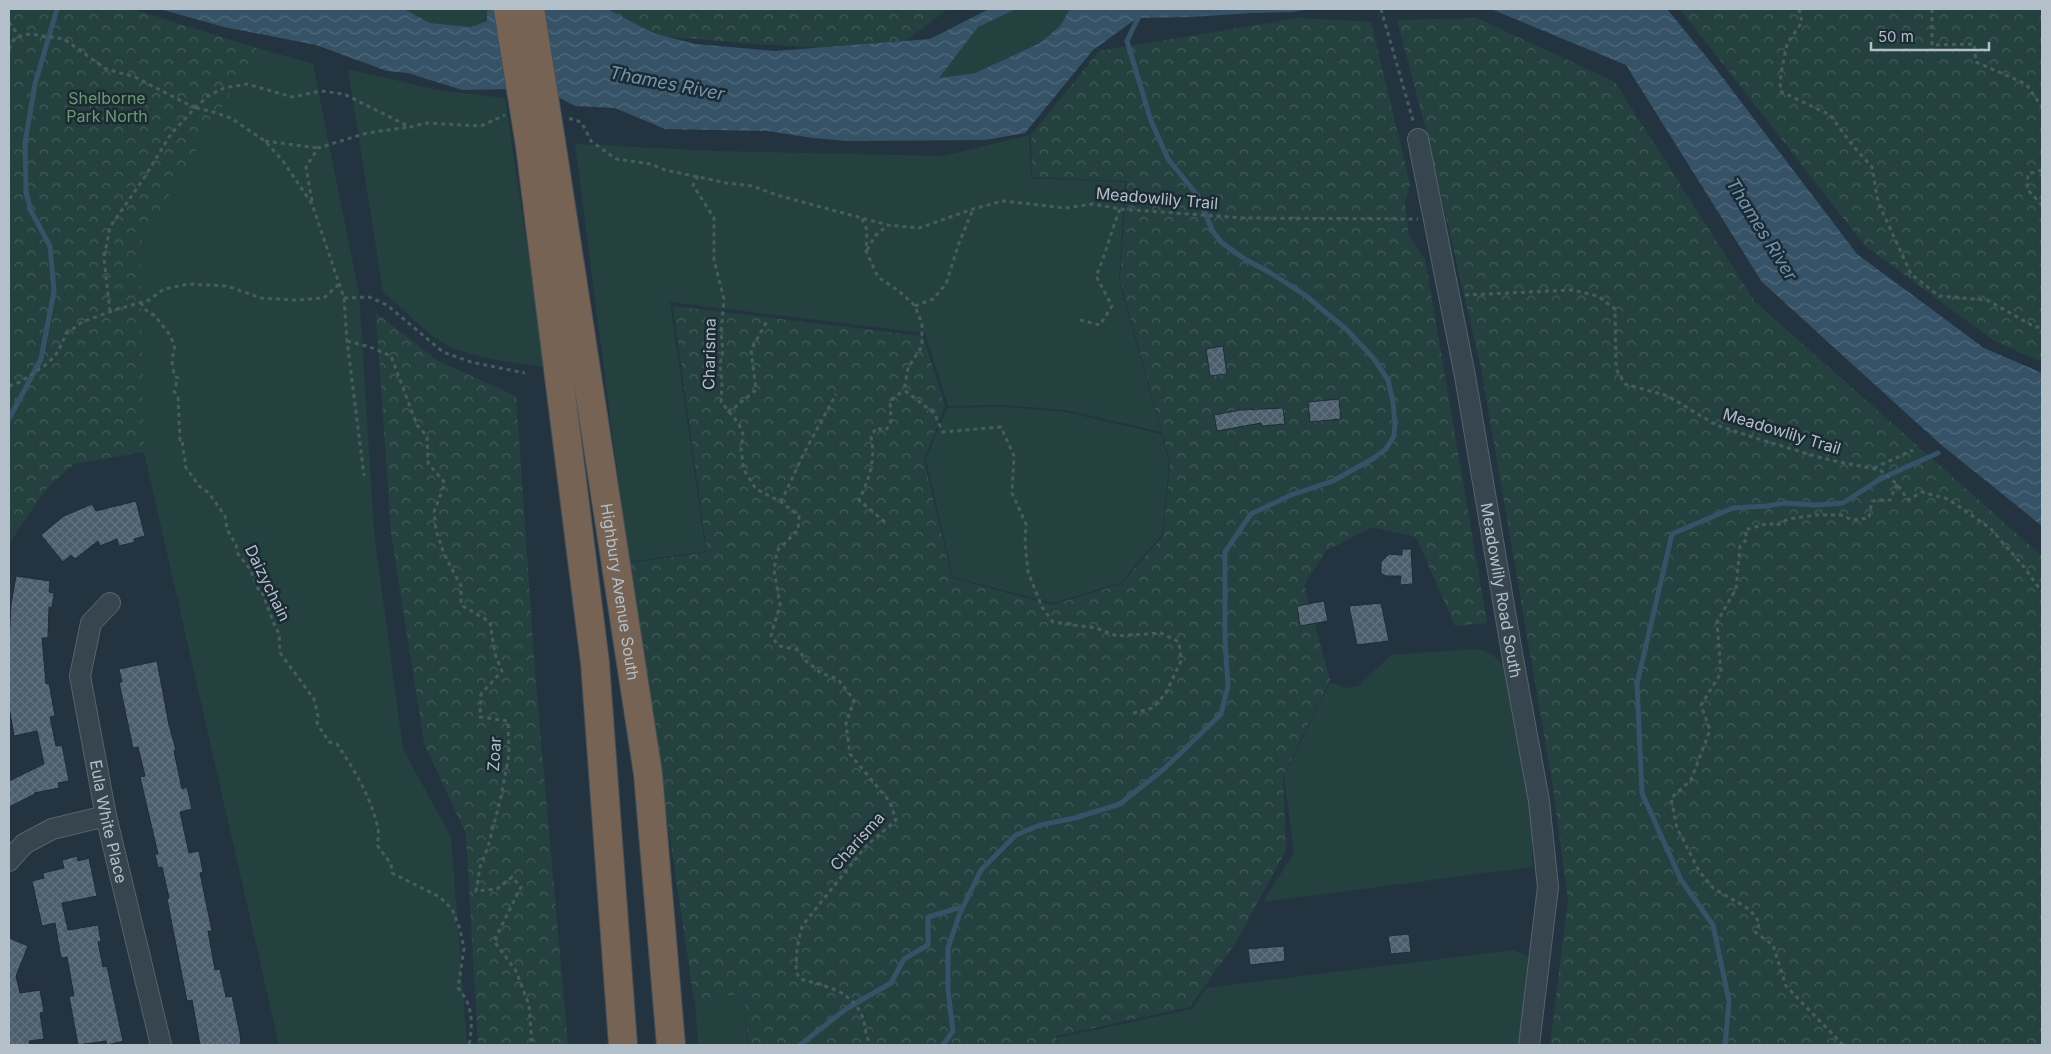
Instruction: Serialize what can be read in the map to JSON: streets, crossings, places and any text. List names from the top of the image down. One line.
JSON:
{"streets":{"highway":["Highbury Avenue South"],"street":["Meadowlily Road South","Eula White Place"],"path":["Meadowlily Trail","Charisma","Daizychain","Zoar"]},"crossings":[["Meadowlily Trail","Charisma"],["Meadowlily Trail","Meadowlily Road South"],["Meadowlily Trail","Highbury Avenue South"]],"water":["Thames River"],"parks":["Shelborne Park North"],"scale_bar":"50 m"}
